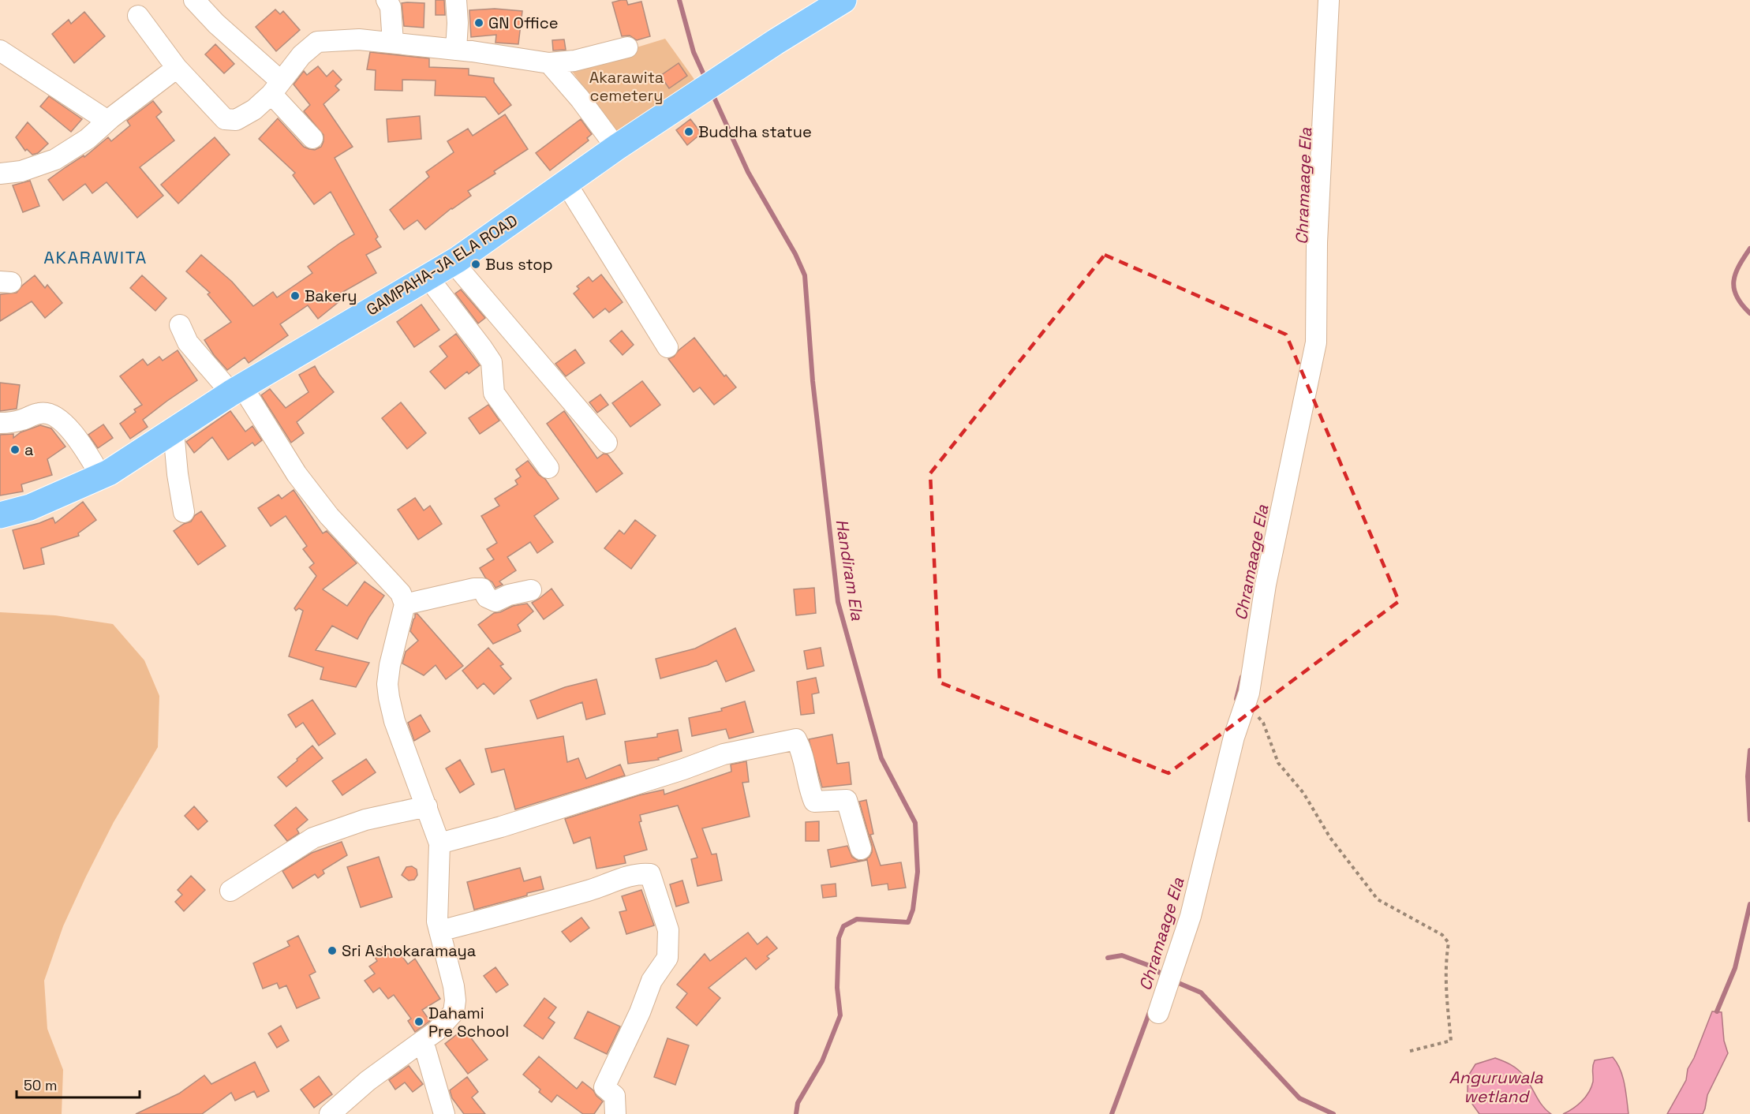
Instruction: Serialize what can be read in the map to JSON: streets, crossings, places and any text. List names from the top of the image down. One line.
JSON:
{"streets":{"highway":["GAMPAHA-JA ELA ROAD"]},"districts":["AKARAWITA"],"water":["Chramaage Ela","Handiram Ela","Anguruwala wetland"],"parks":["Akarawita cemetery"],"places":["GN Office","Buddha statue","Bus stop","Bakery","a","Sri Ashokaramaya","Dahami Pre School"],"scale_bar":"50 m"}
